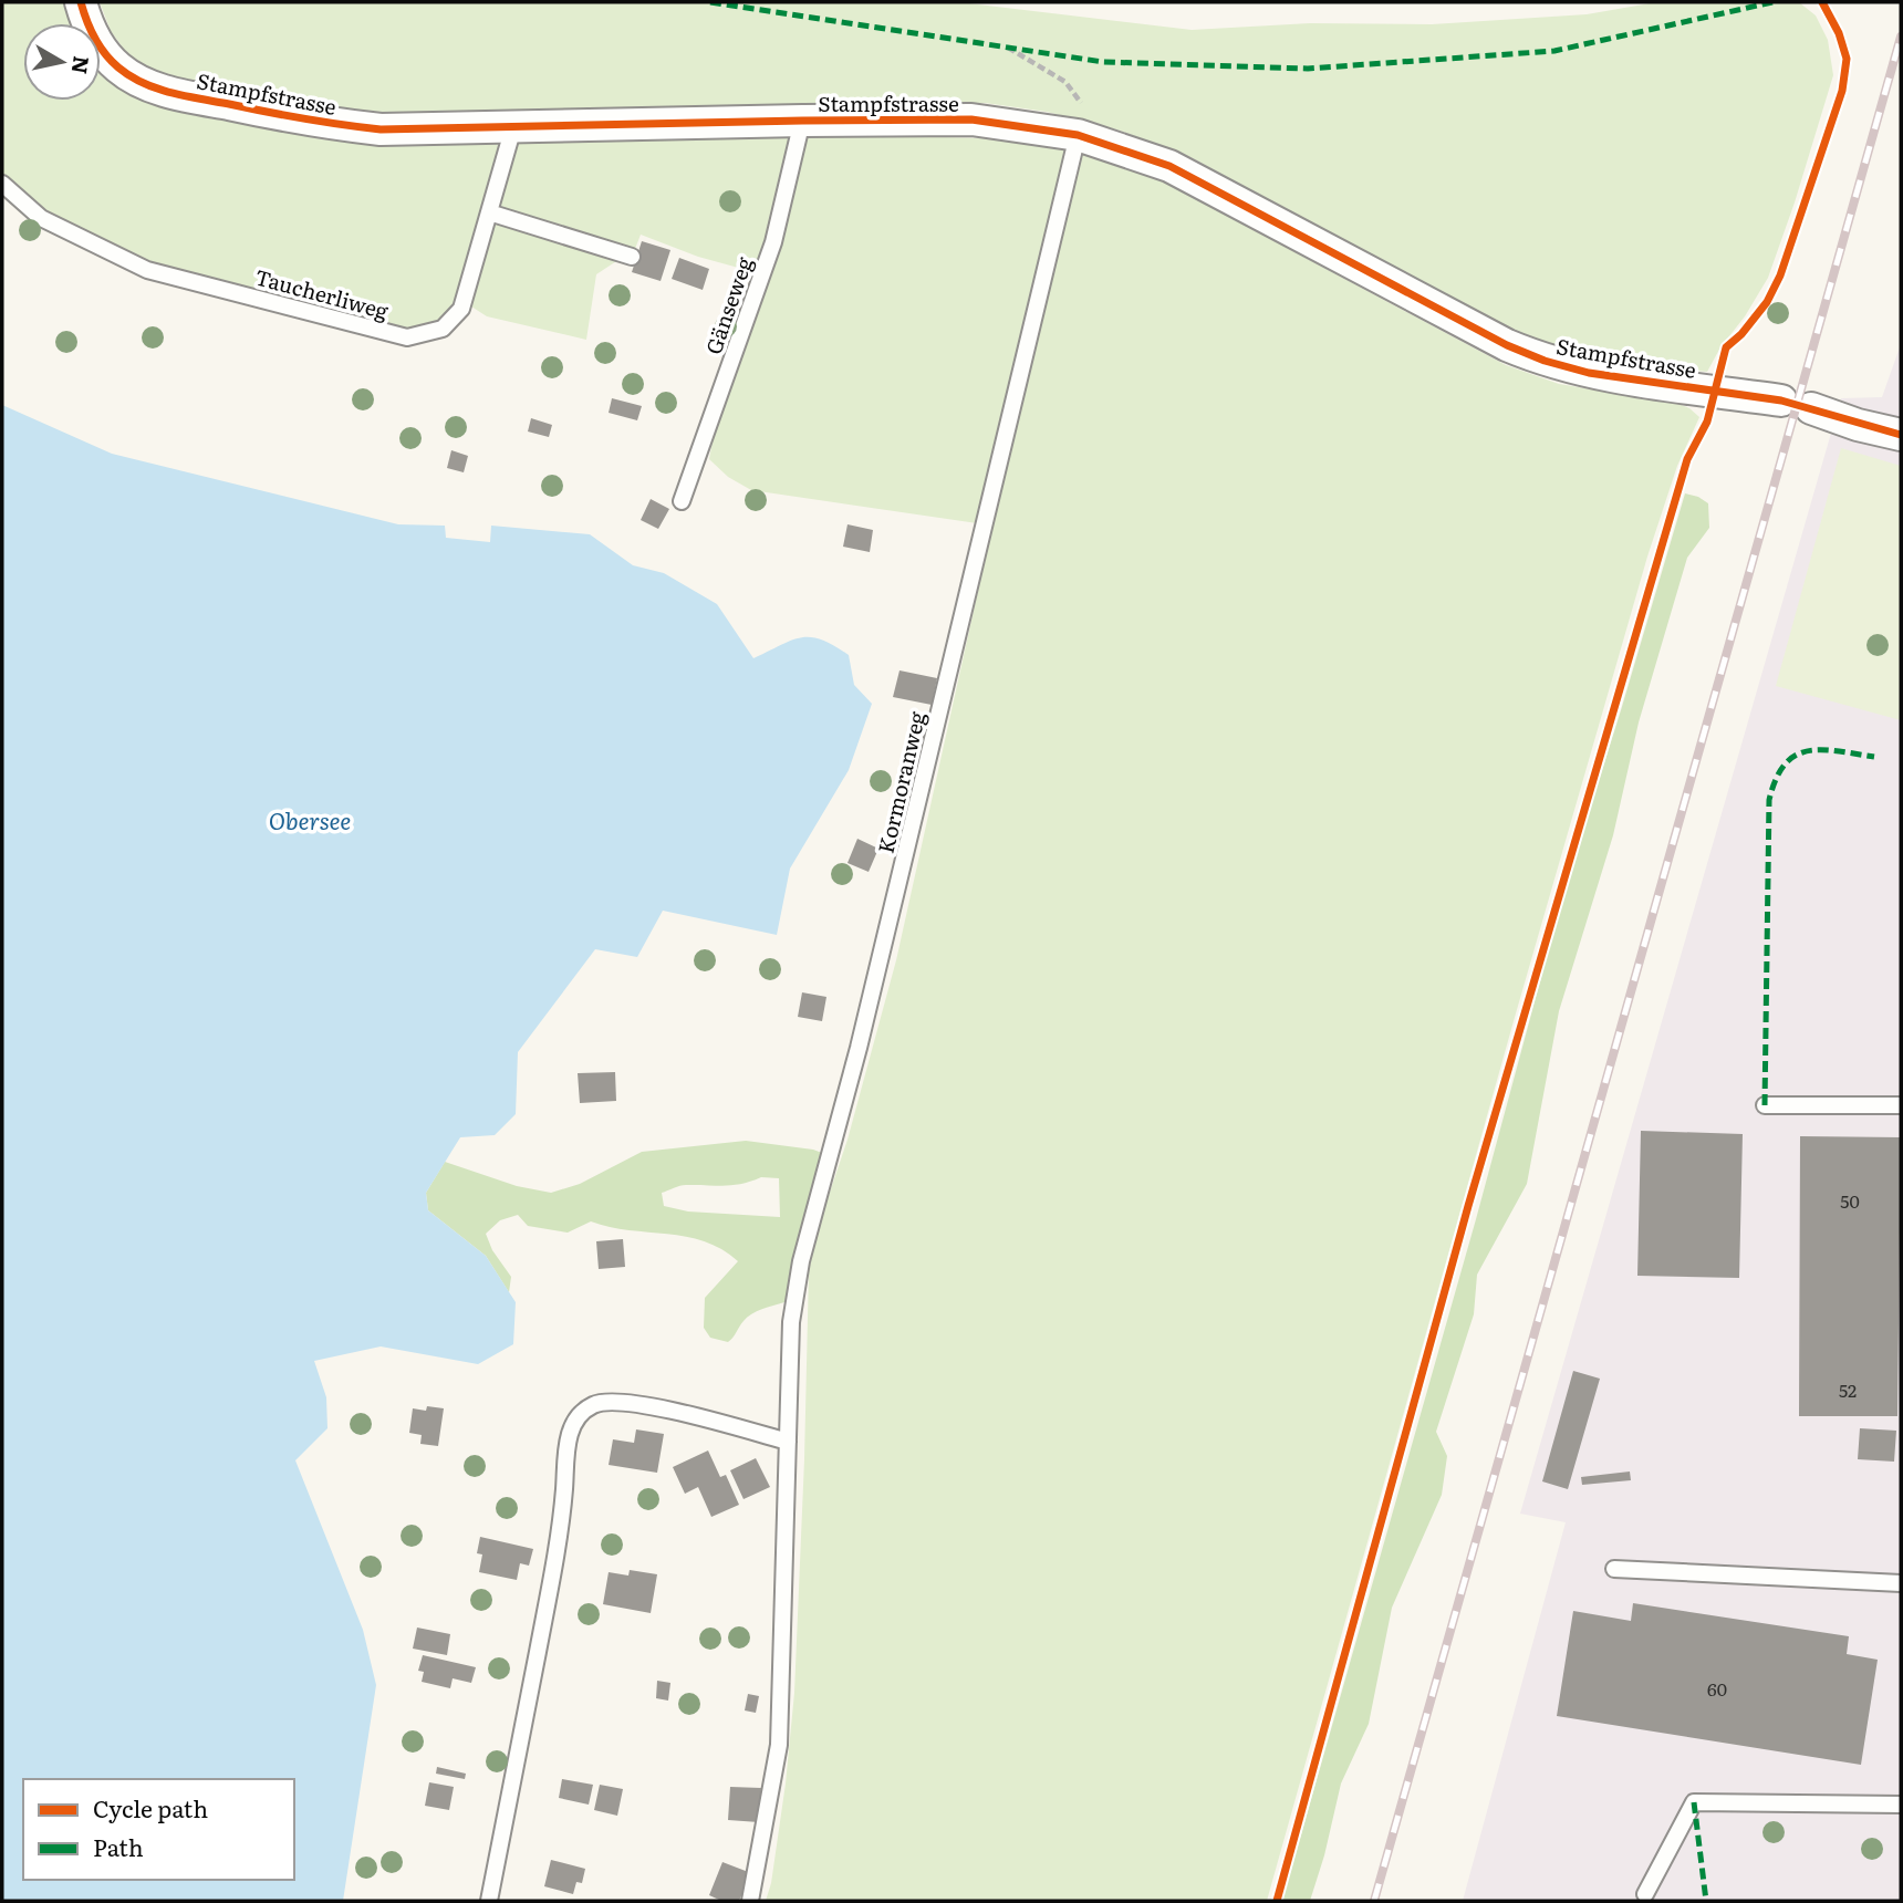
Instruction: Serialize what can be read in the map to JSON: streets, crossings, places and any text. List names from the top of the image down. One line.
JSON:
{"streets":{"street":["Stampfstrasse"],"lane":["Taucherliweg","Gänseweg","Kormoranweg"]},"crossings":[["Stampfstrasse","Taucherliweg"],["Stampfstrasse","Gänseweg"],["Stampfstrasse","Kormoranweg"]],"water":["Obersee"],"house_numbers":["50","52","60"],"legend":["Cycle path","Path"],"north":"right"}
